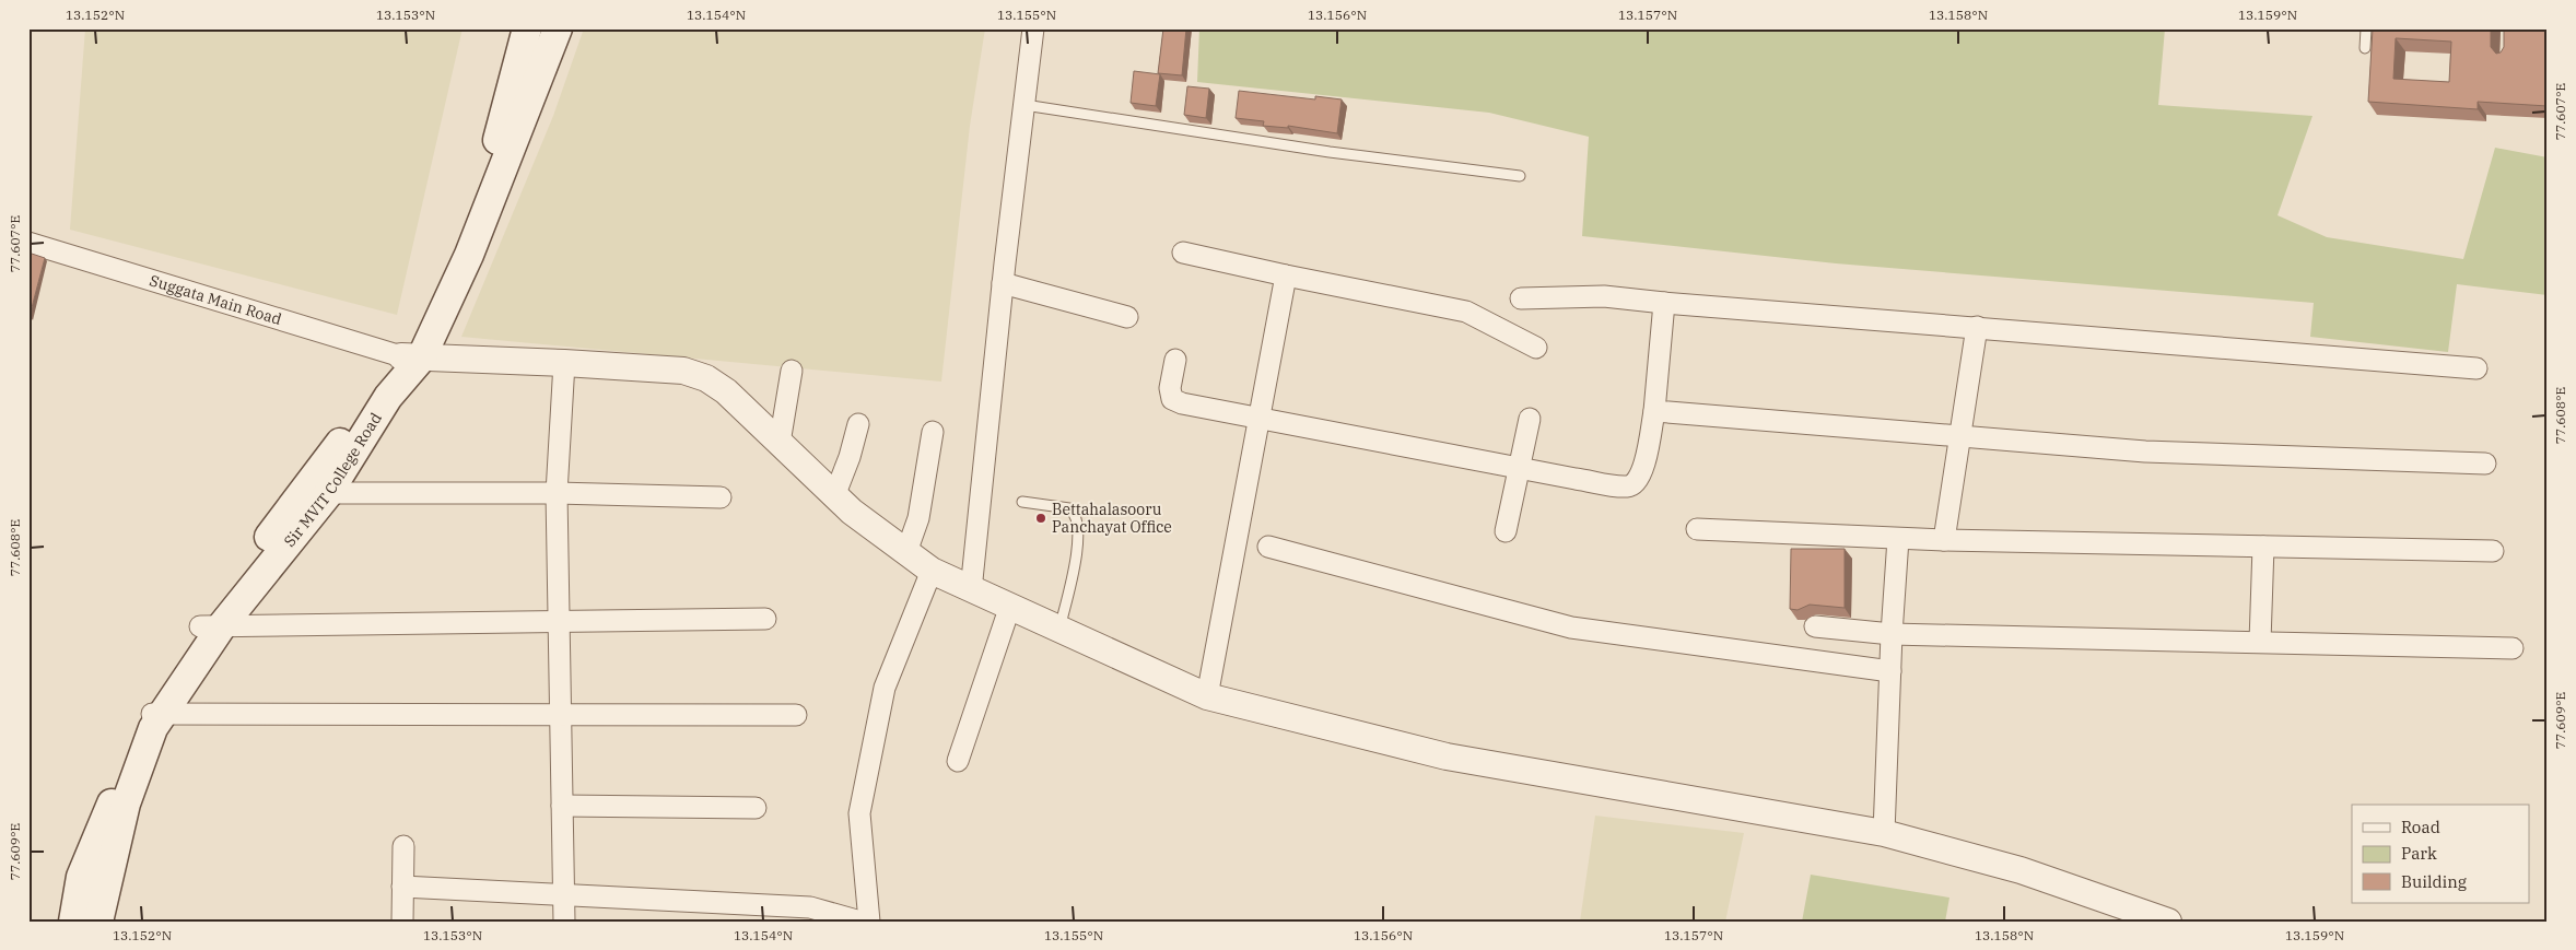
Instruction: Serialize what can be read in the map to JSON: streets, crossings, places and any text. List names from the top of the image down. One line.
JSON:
{"streets":{"main road":["Sir MVIT College Road"],"street":["Suggata Main Road"]},"crossings":[["Suggata Main Road","Sir MVIT College Road"]],"places":["Bettahalasooru Panchayat Office"],"legend":["Road","Park","Building"],"coordinates":["13.152°N","13.153°N","13.154°N","13.155°N","13.156°N","13.157°N","13.158°N","13.159°N","77.607°E","77.608°E","77.609°E"]}
